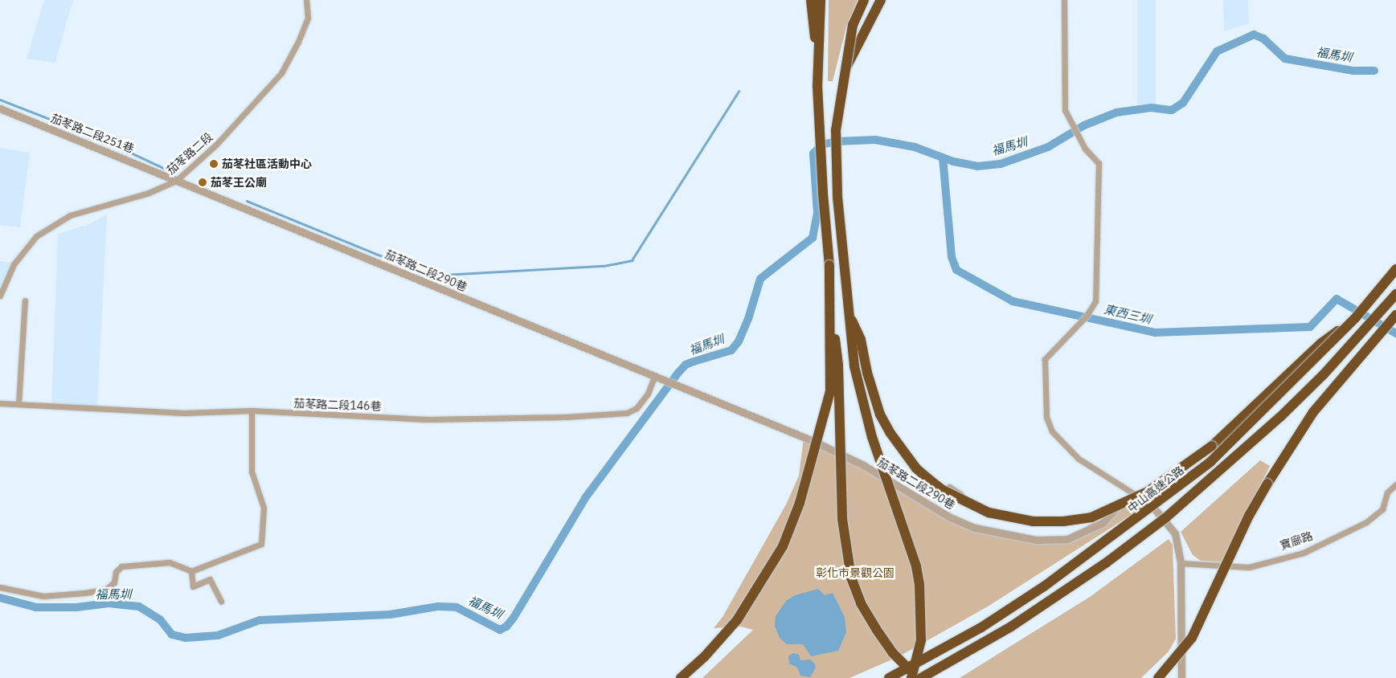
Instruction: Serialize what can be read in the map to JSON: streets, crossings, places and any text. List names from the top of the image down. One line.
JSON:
{"streets":{"highway":["中山高速公路"],"street":["茄苳路二段251巷","茄苳路二段","茄苳路二段290巷","茄苳路二段146巷","寶廍路"]},"crossings":[["茄苳路二段251巷","茄苳路二段"],["茄苳路二段251巷","茄苳路二段290巷"],["茄苳路二段","茄苳路二段290巷"],["茄苳路二段290巷","茄苳路二段146巷"]],"water":["福馬圳","東西三圳"],"parks":["彰化市景觀公園"],"places":["茄苳社區活動中心","茄苳王公廟"]}
